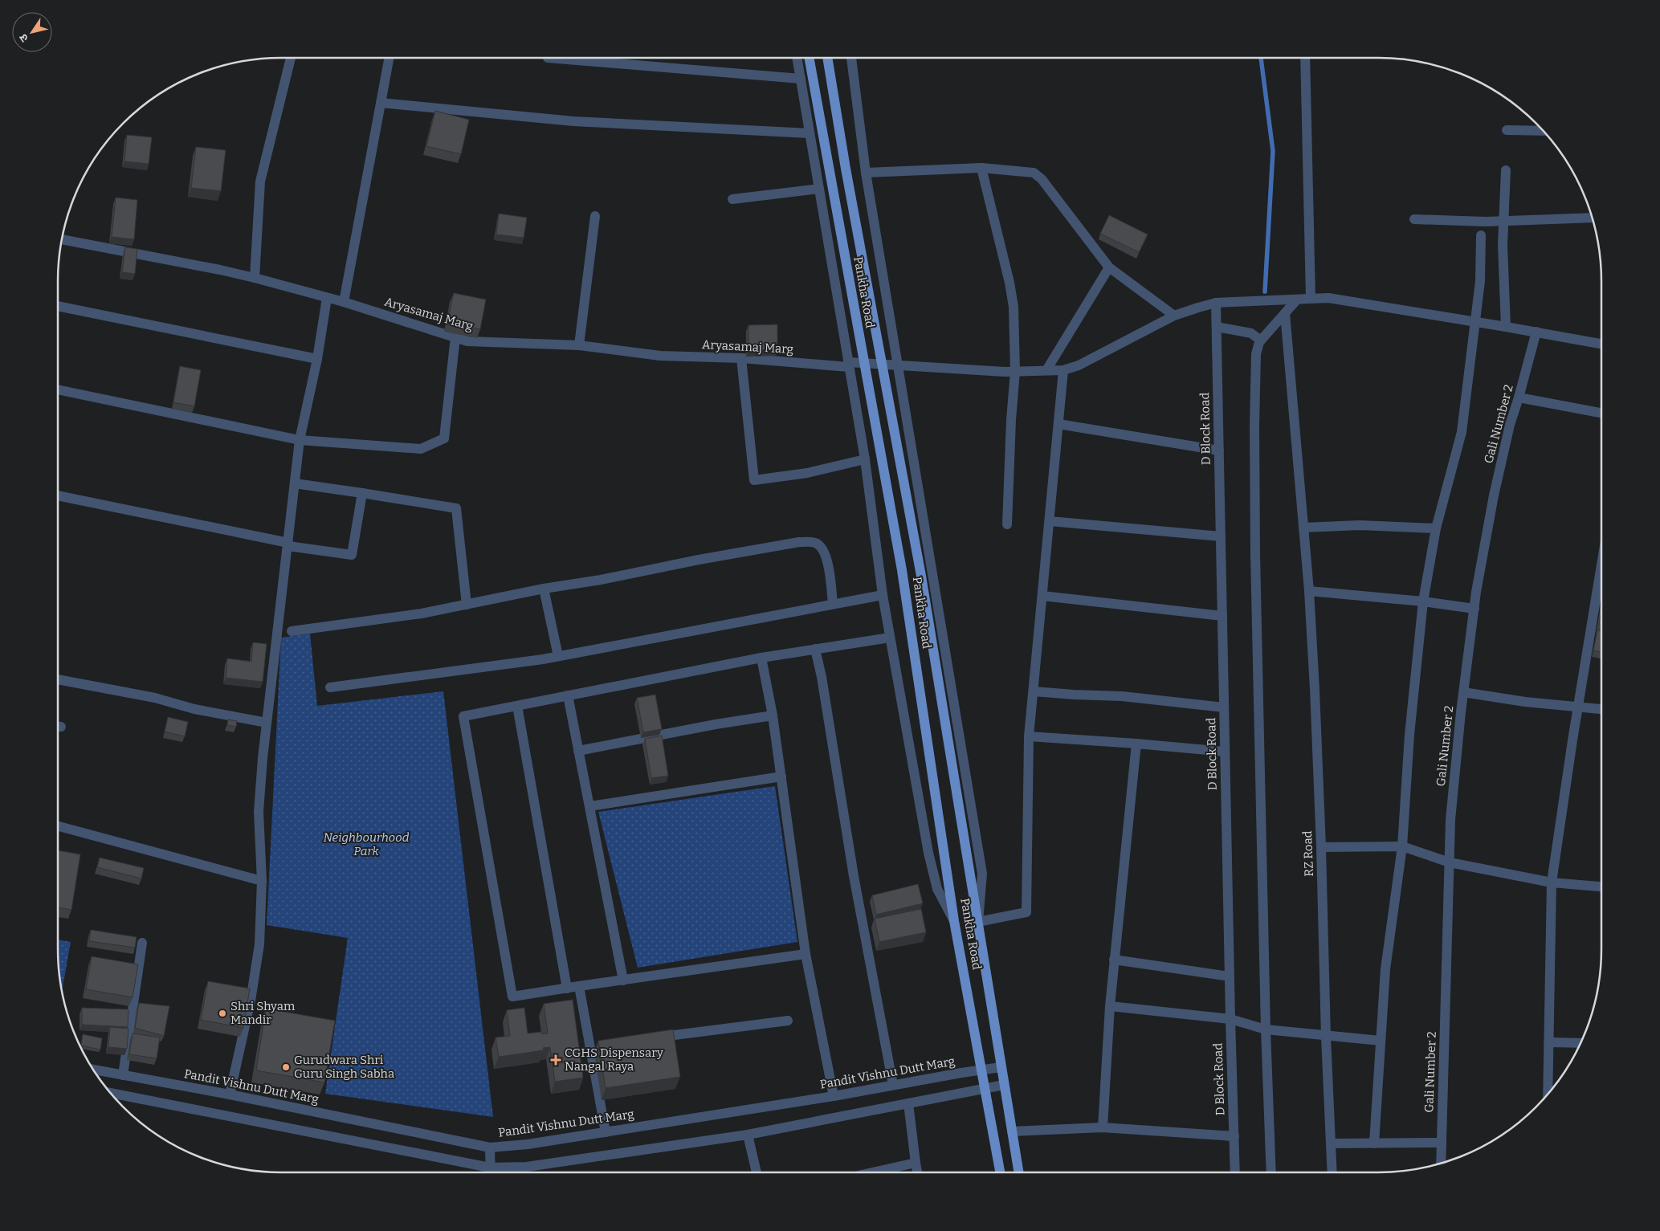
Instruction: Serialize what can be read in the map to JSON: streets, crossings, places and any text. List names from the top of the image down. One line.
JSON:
{"streets":{"main road":["Pankha Road"],"street":["Aryasamaj Marg","Gali Number 2","D Block Road","RZ Road","Pandit Vishnu Dutt Marg"]},"crossings":[["Pankha Road","Pandit Vishnu Dutt Marg"],["Aryasamaj Marg","Gali Number 2"],["Aryasamaj Marg","D Block Road"]],"parks":["Neighbourhood Park"],"places":{"other":["Shri Shyam Mandir","Gurudwara Shri Guru Singh Sabha"],"health":["CGHS Dispensary Nangal Raya"]},"north":"bottom left"}
